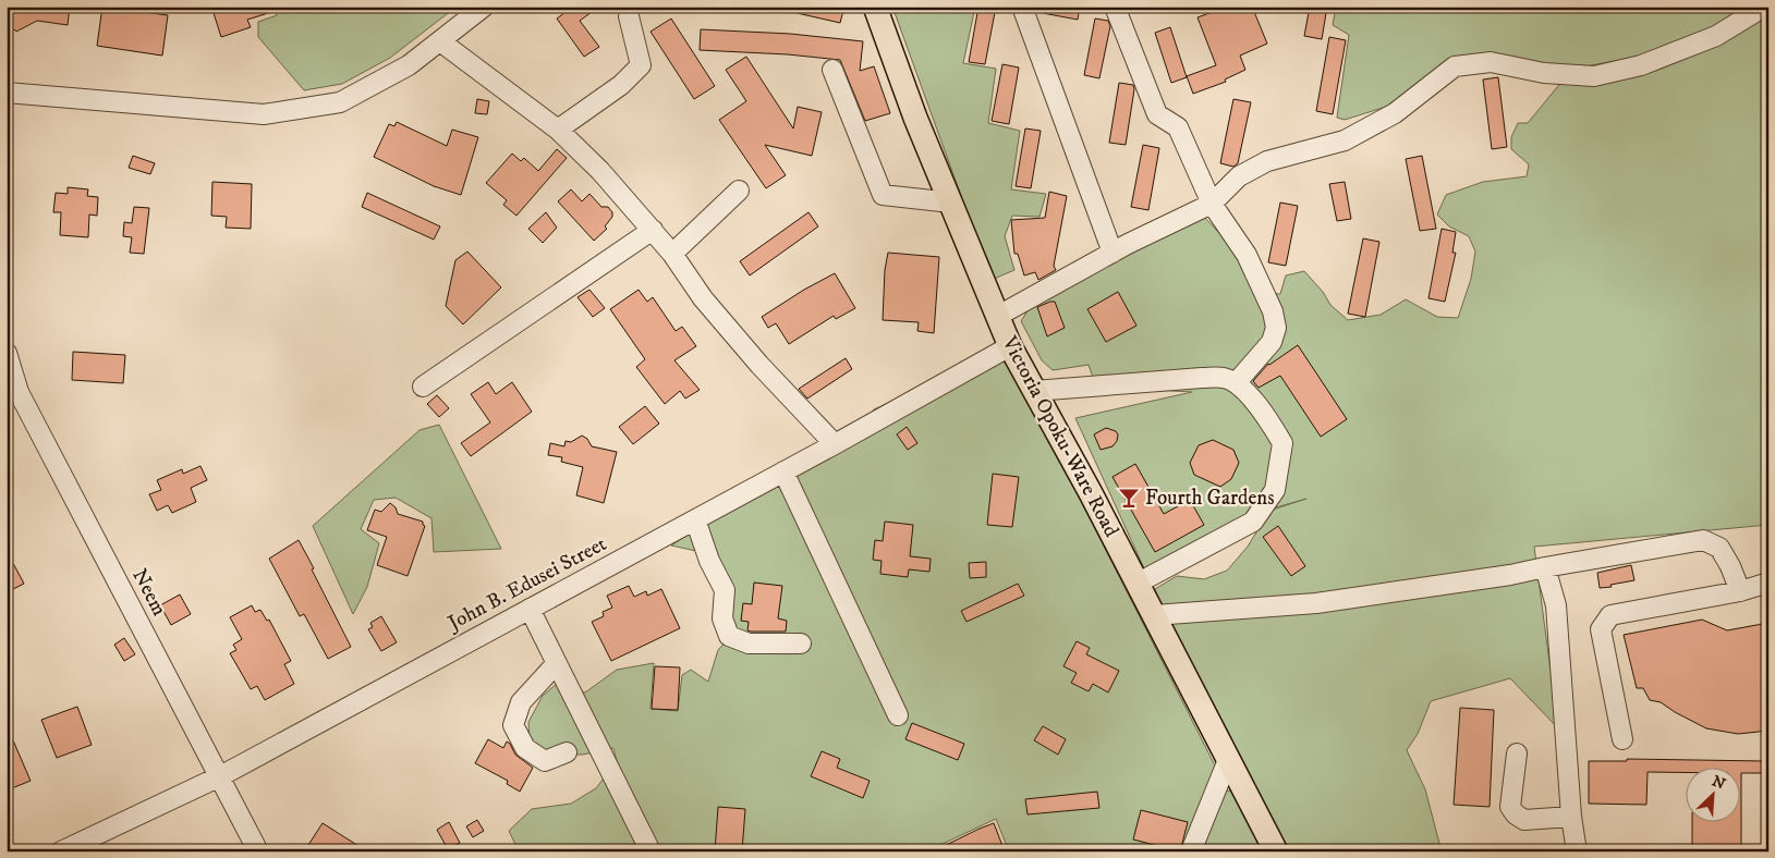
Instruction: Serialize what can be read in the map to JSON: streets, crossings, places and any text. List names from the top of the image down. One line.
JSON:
{"streets":{"main road":["Victoria Opoku-Ware Road"],"street":["John B. Edusei Street","Neem"]},"crossings":[["Victoria Opoku-Ware Road","John B. Edusei Street"],["John B. Edusei Street","Neem"]],"places":{"bar":["Fourth Gardens"]},"north":"top right"}
